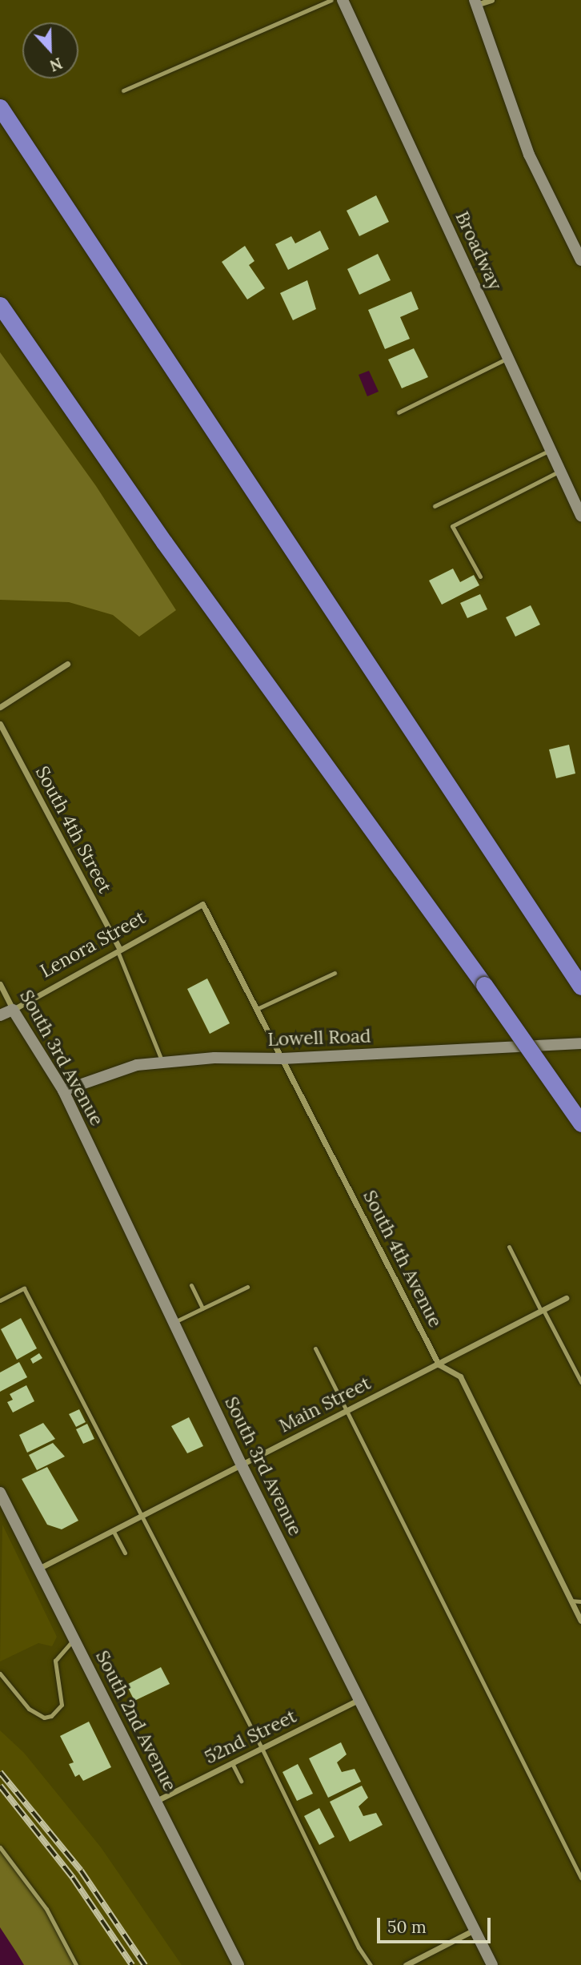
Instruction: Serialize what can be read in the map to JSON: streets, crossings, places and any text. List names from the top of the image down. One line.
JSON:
{"streets":{"street":["Broadway","South 4th Street","Lenora Street","Lowell Road","South 3rd Avenue","South 4th Avenue","Main Street","South 2nd Avenue","52nd Street"]},"crossings":[["South 4th Street","Lenora Street"],["Lenora Street","South 3rd Avenue"],["Lenora Street","South 4th Avenue"],["Lowell Road","South 3rd Avenue"],["Lowell Road","South 4th Avenue"],["South 3rd Avenue","Main Street"],["South 3rd Avenue","52nd Street"],["South 4th Avenue","Main Street"],["Main Street","South 2nd Avenue"],["South 2nd Avenue","52nd Street"]],"scale_bar":"50 m","north":"bottom"}
